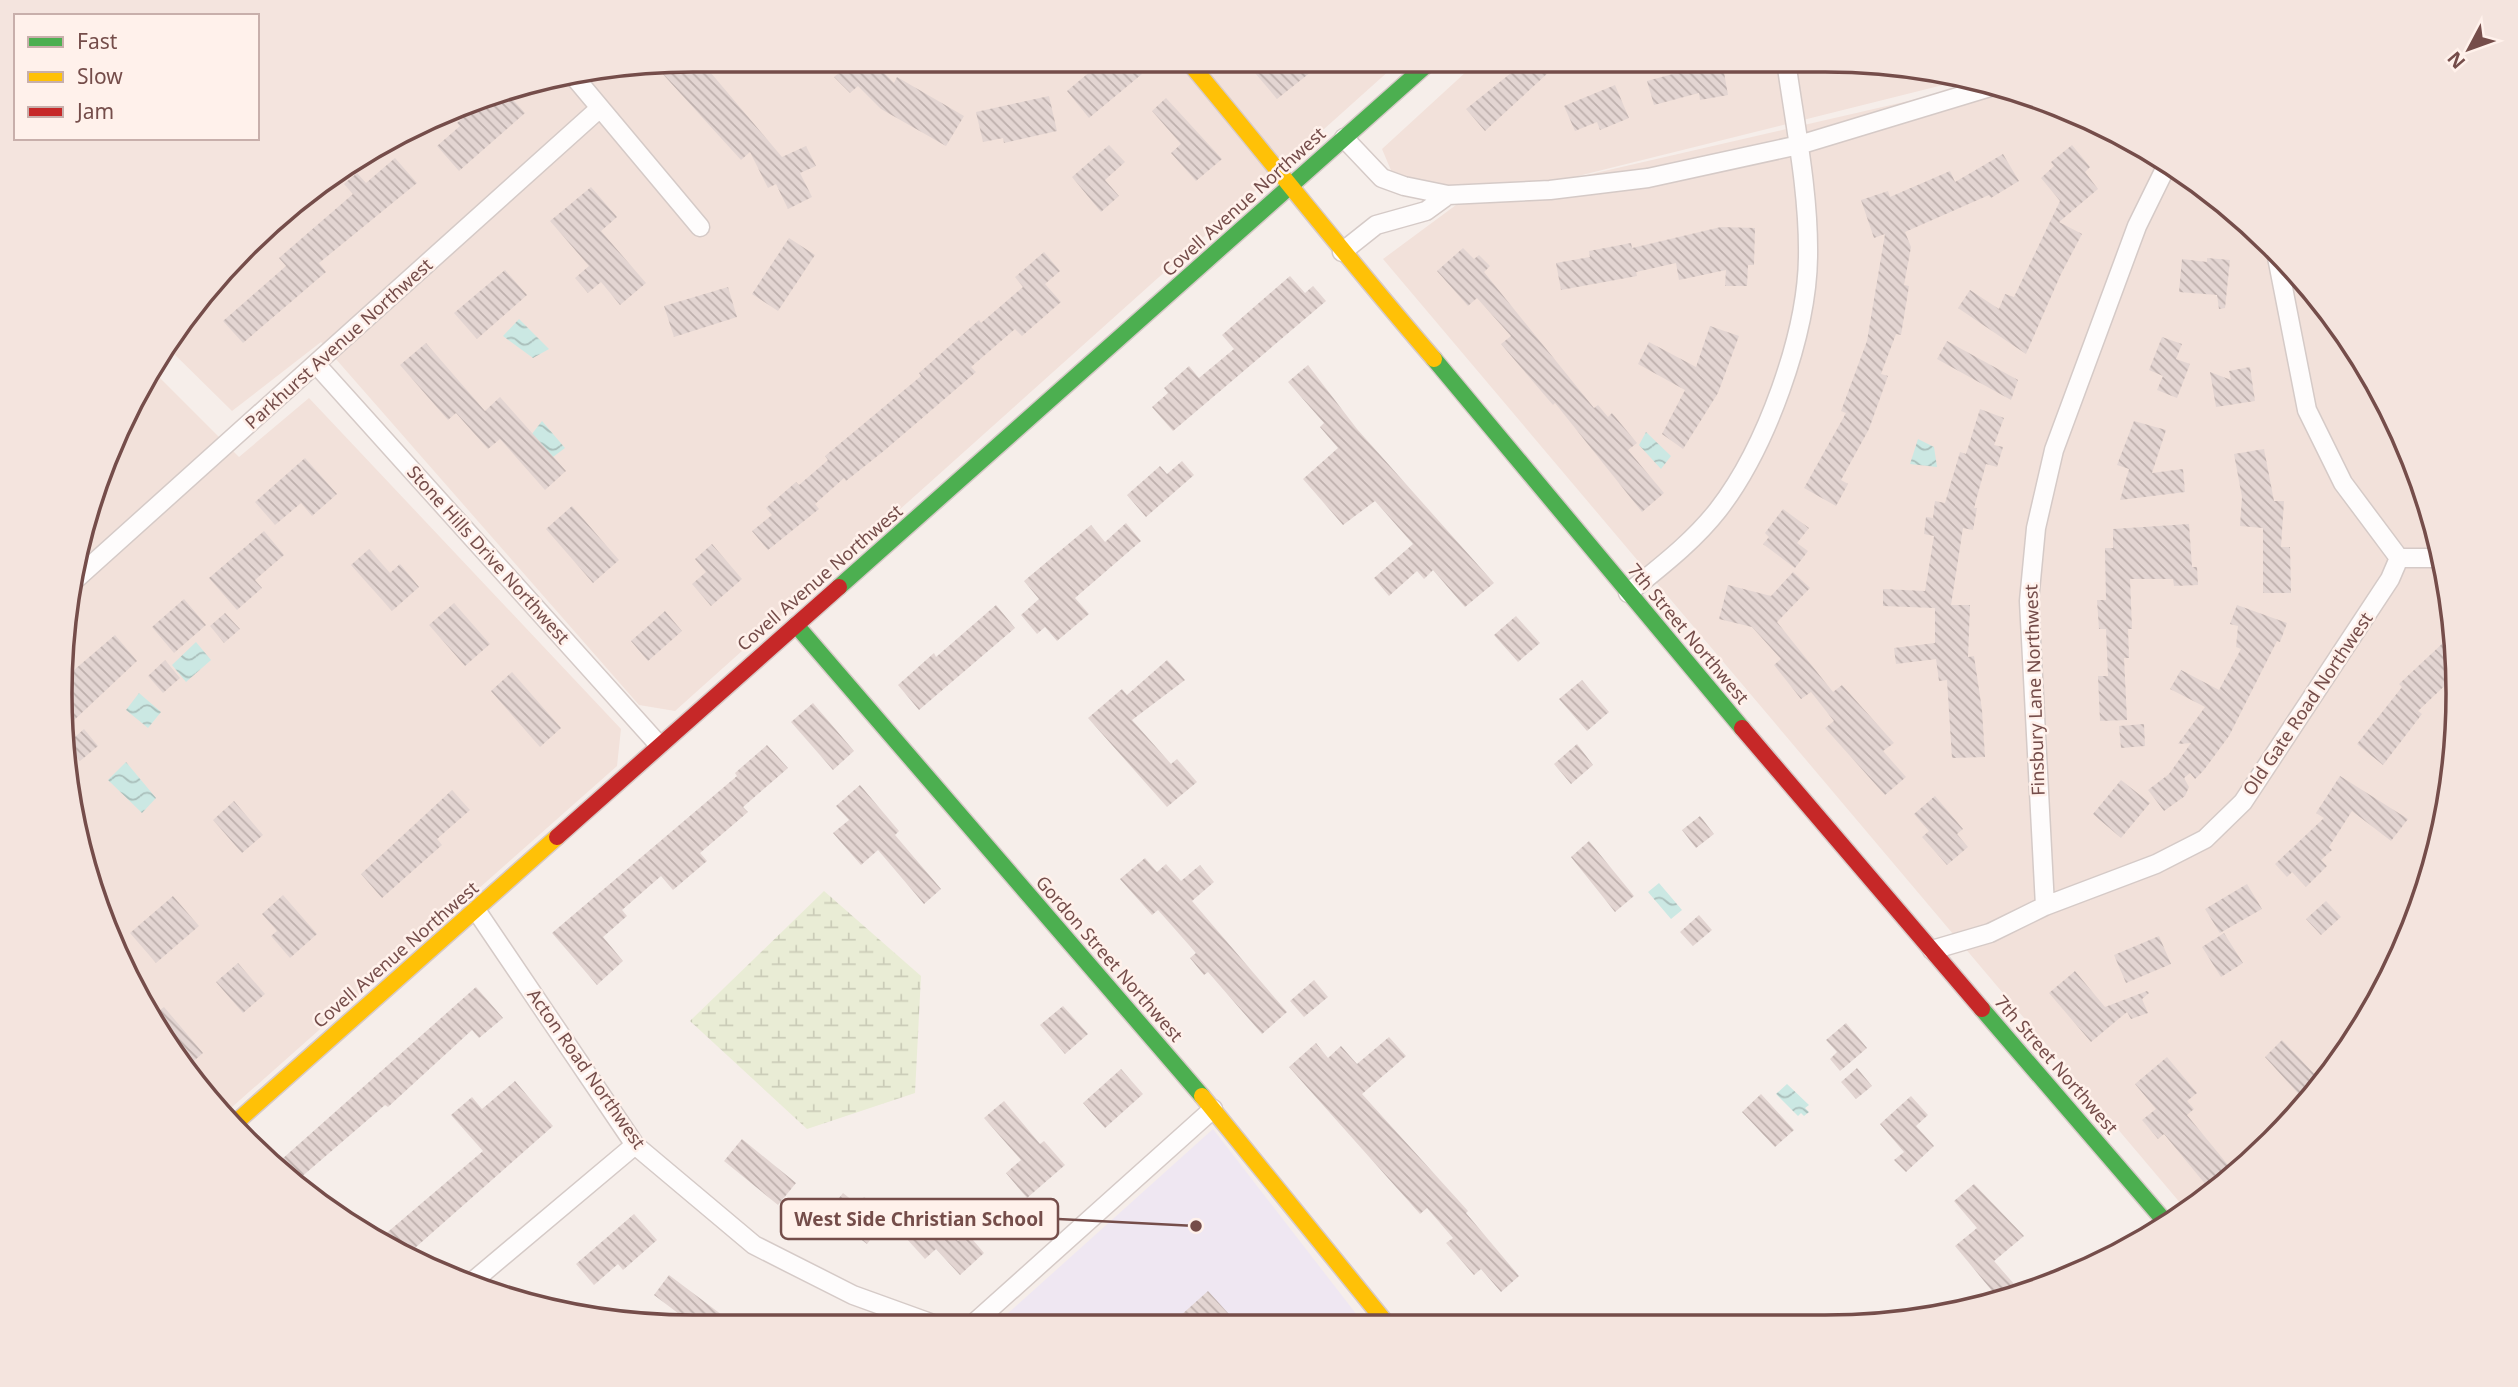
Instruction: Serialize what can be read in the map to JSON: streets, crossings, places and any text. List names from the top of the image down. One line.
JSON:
{"streets":{"street":["Covell Avenue Northwest","Parkhurst Avenue Northwest","Stone Hills Drive Northwest","7th Street Northwest","Finsbury Lane Northwest","Old Gate Road Northwest","Gordon Street Northwest","Acton Road Northwest"]},"crossings":[["Covell Avenue Northwest","Stone Hills Drive Northwest"],["Covell Avenue Northwest","7th Street Northwest"],["Covell Avenue Northwest","Gordon Street Northwest"],["Covell Avenue Northwest","Acton Road Northwest"],["Parkhurst Avenue Northwest","Stone Hills Drive Northwest"],["7th Street Northwest","Old Gate Road Northwest"],["Finsbury Lane Northwest","Old Gate Road Northwest"]],"places":["West Side Christian School"],"legend":["Fast","Slow","Jam"],"north":"bottom left"}
